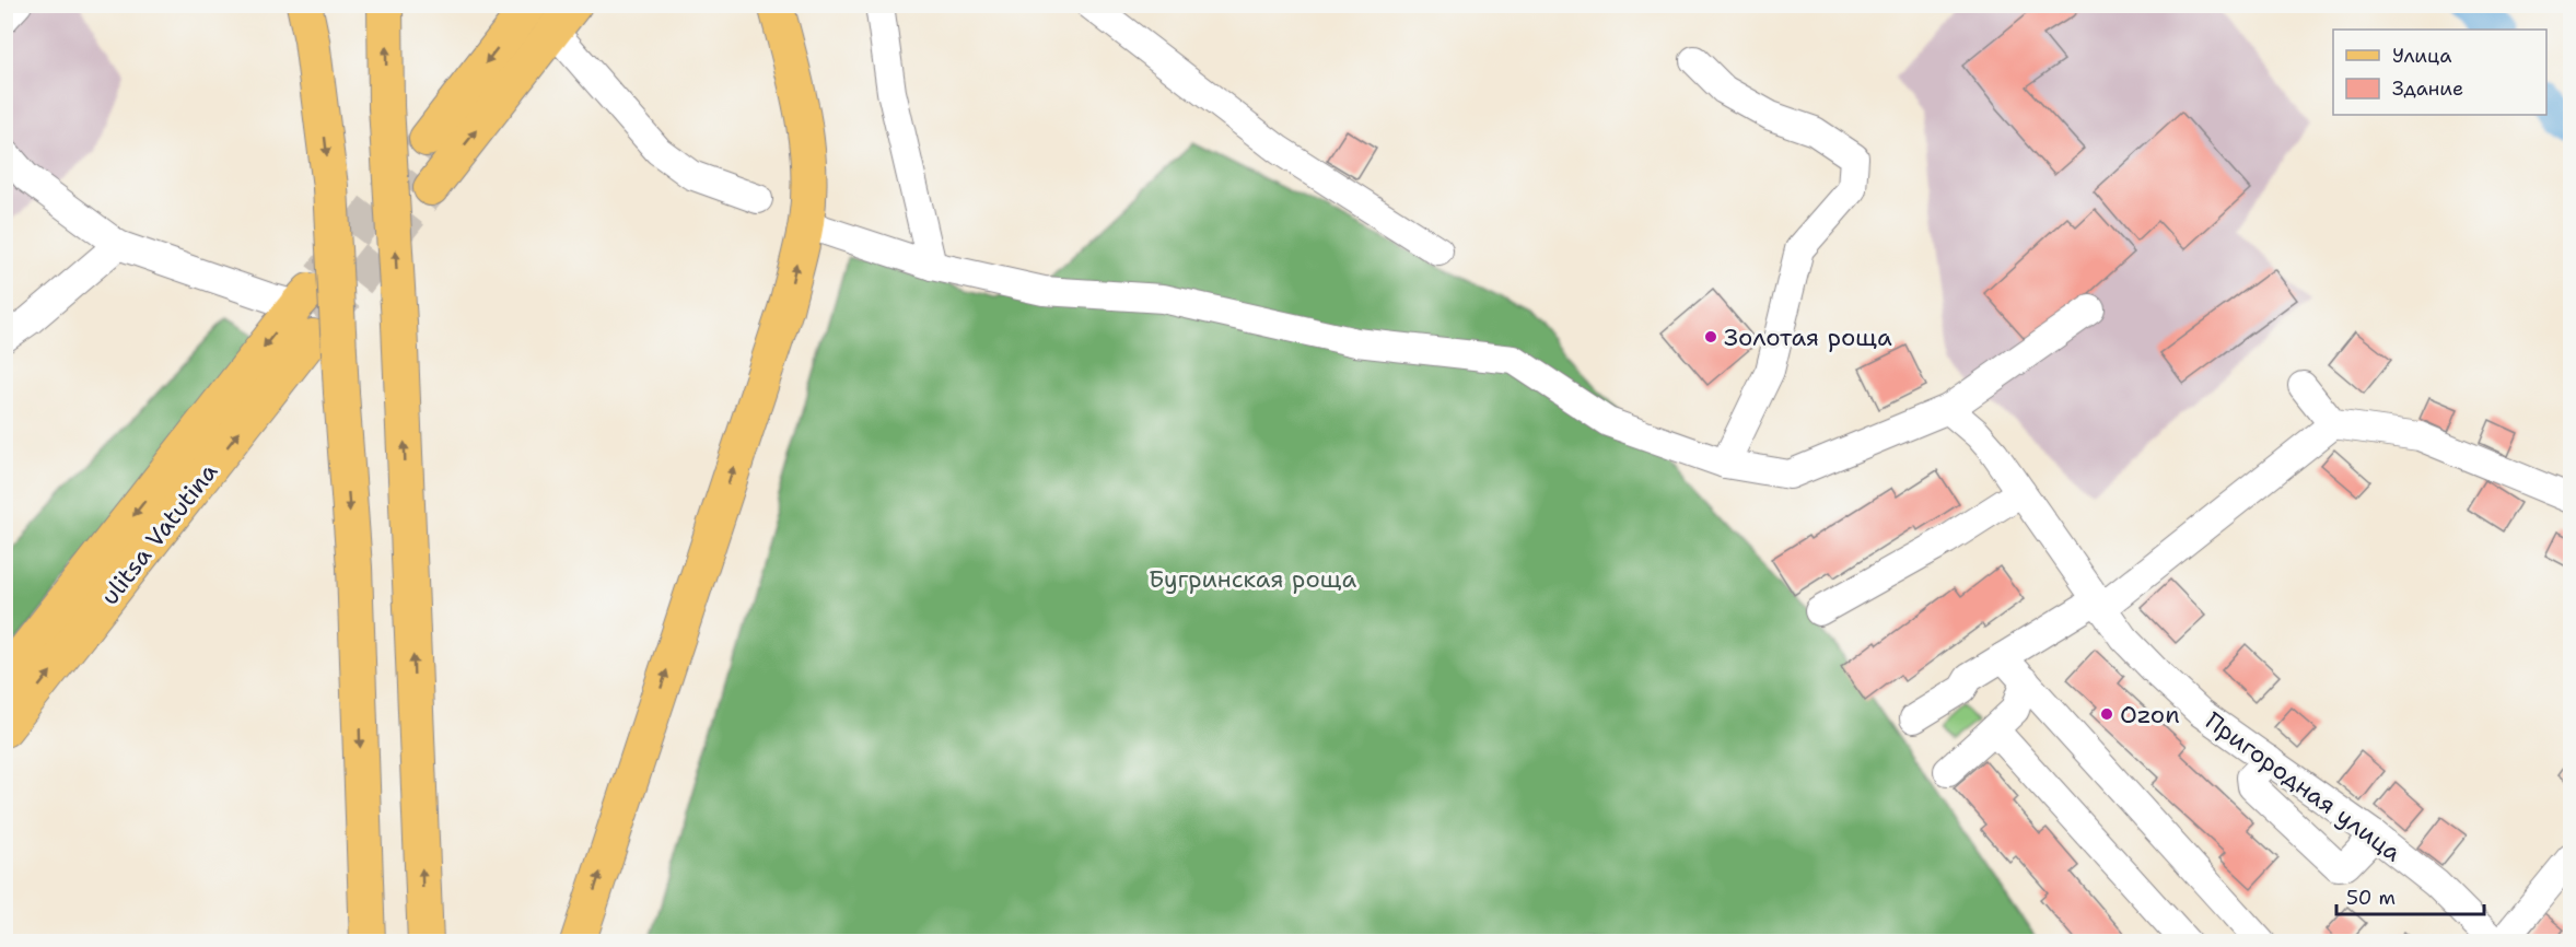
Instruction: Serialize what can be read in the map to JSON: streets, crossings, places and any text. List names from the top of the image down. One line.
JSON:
{"streets":{"main road":["ulitsa Vatutina"],"street":["Пригородная улица"]},"parks":["Бугринская роща"],"places":["Золотая роща","Ozon"],"legend":["Улица","Здание"],"scale_bar":"50 m"}
